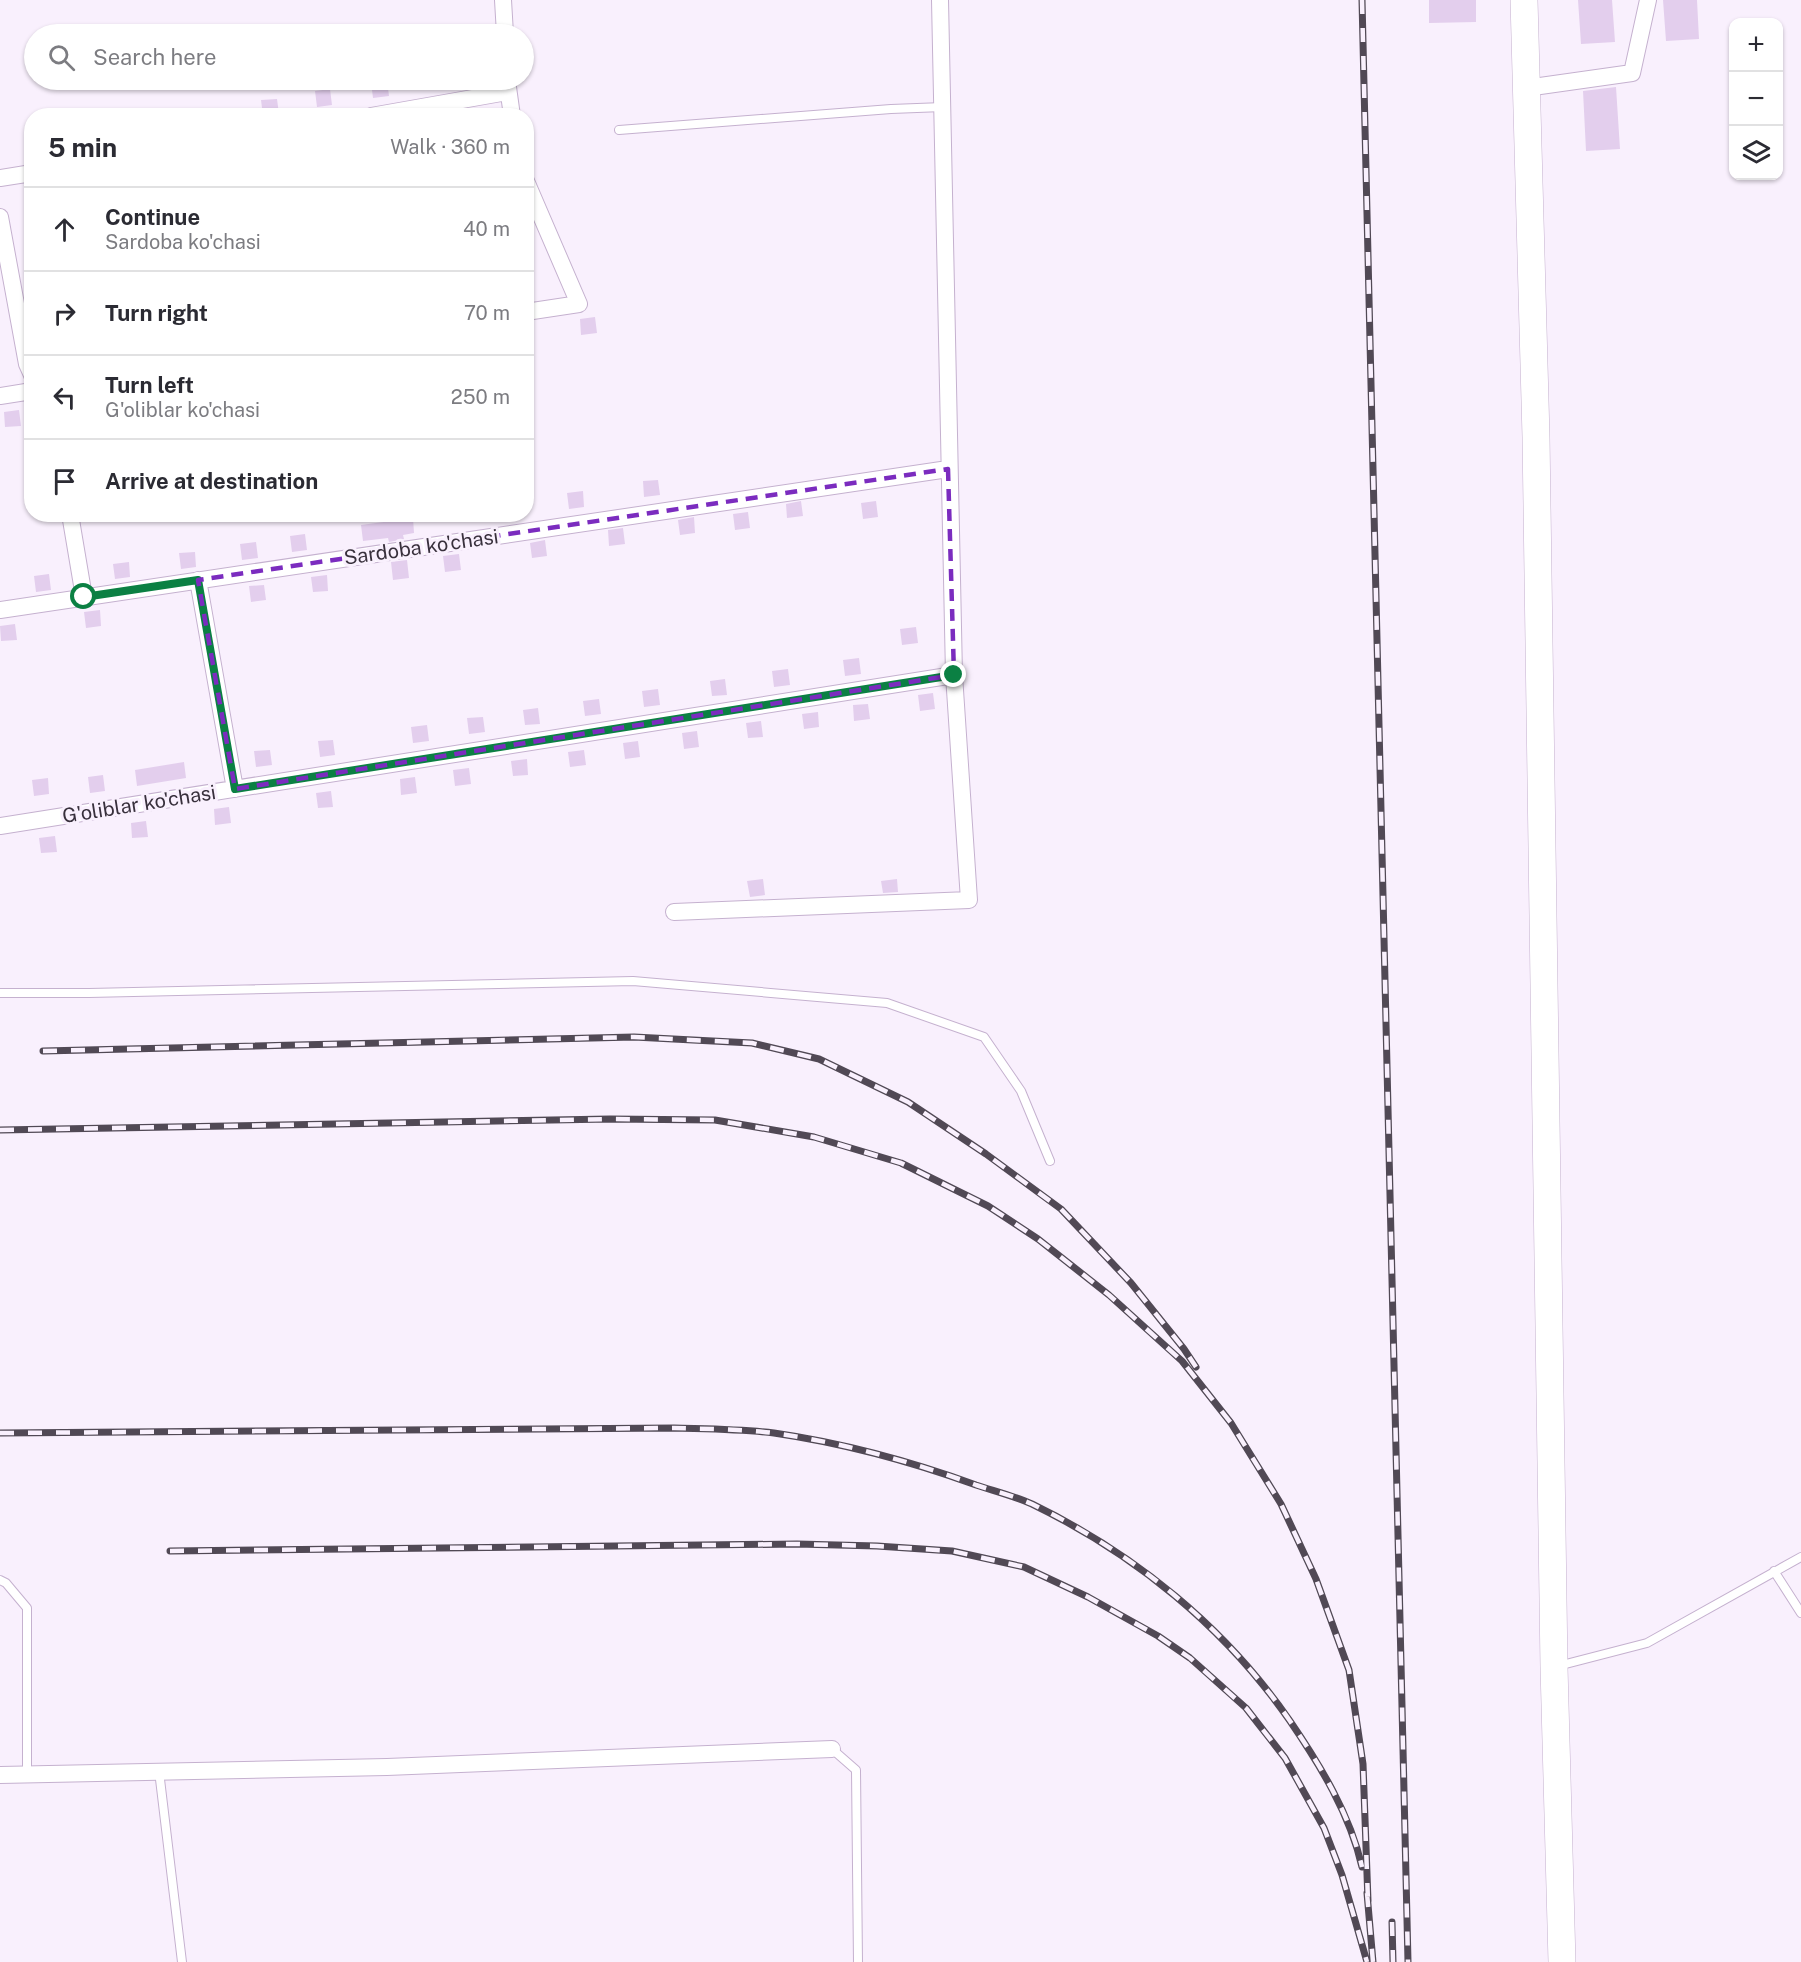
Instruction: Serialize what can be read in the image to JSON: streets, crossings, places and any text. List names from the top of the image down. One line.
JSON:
{"streets":{"street":["Sardoba ko'chasi","G'oliblar ko'chasi"]},"page":{"map_buttons":["+","−"],"search":"Search here","heading":["5 min","Walk · 360 m"],"list":[["Continue","Sardoba ko'chasi","40 m"],["Turn right","70 m"],["Turn left","G'oliblar ko'chasi","250 m"],"Arrive at destination"]}}
